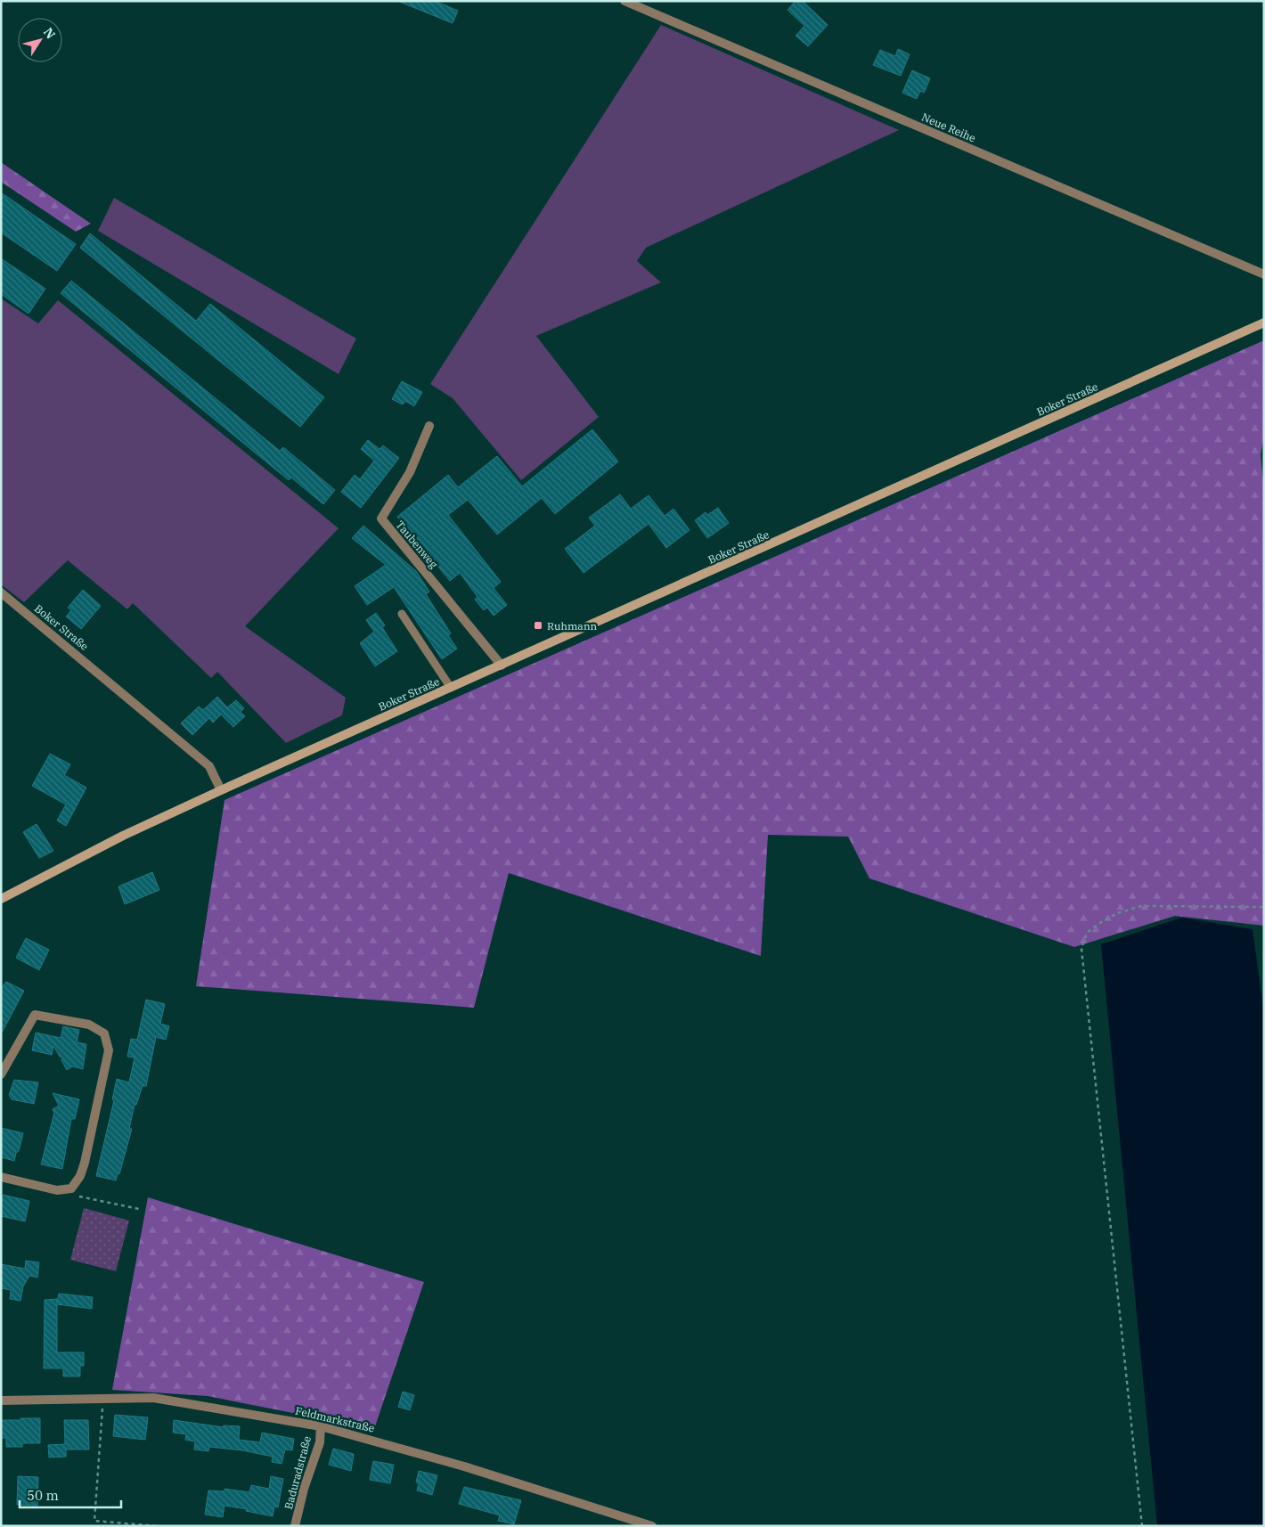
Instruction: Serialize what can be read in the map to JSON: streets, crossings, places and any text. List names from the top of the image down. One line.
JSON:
{"streets":{"main road":["Boker Straße"],"street":["Neue Reihe","Taubenweg","Feldmarkstraße","Baduradstraße"]},"crossings":[["Boker Straße","Taubenweg"],["Feldmarkstraße","Baduradstraße"]],"places":{"transit":["Ruhmann"]},"scale_bar":"50 m","north":"top right"}
